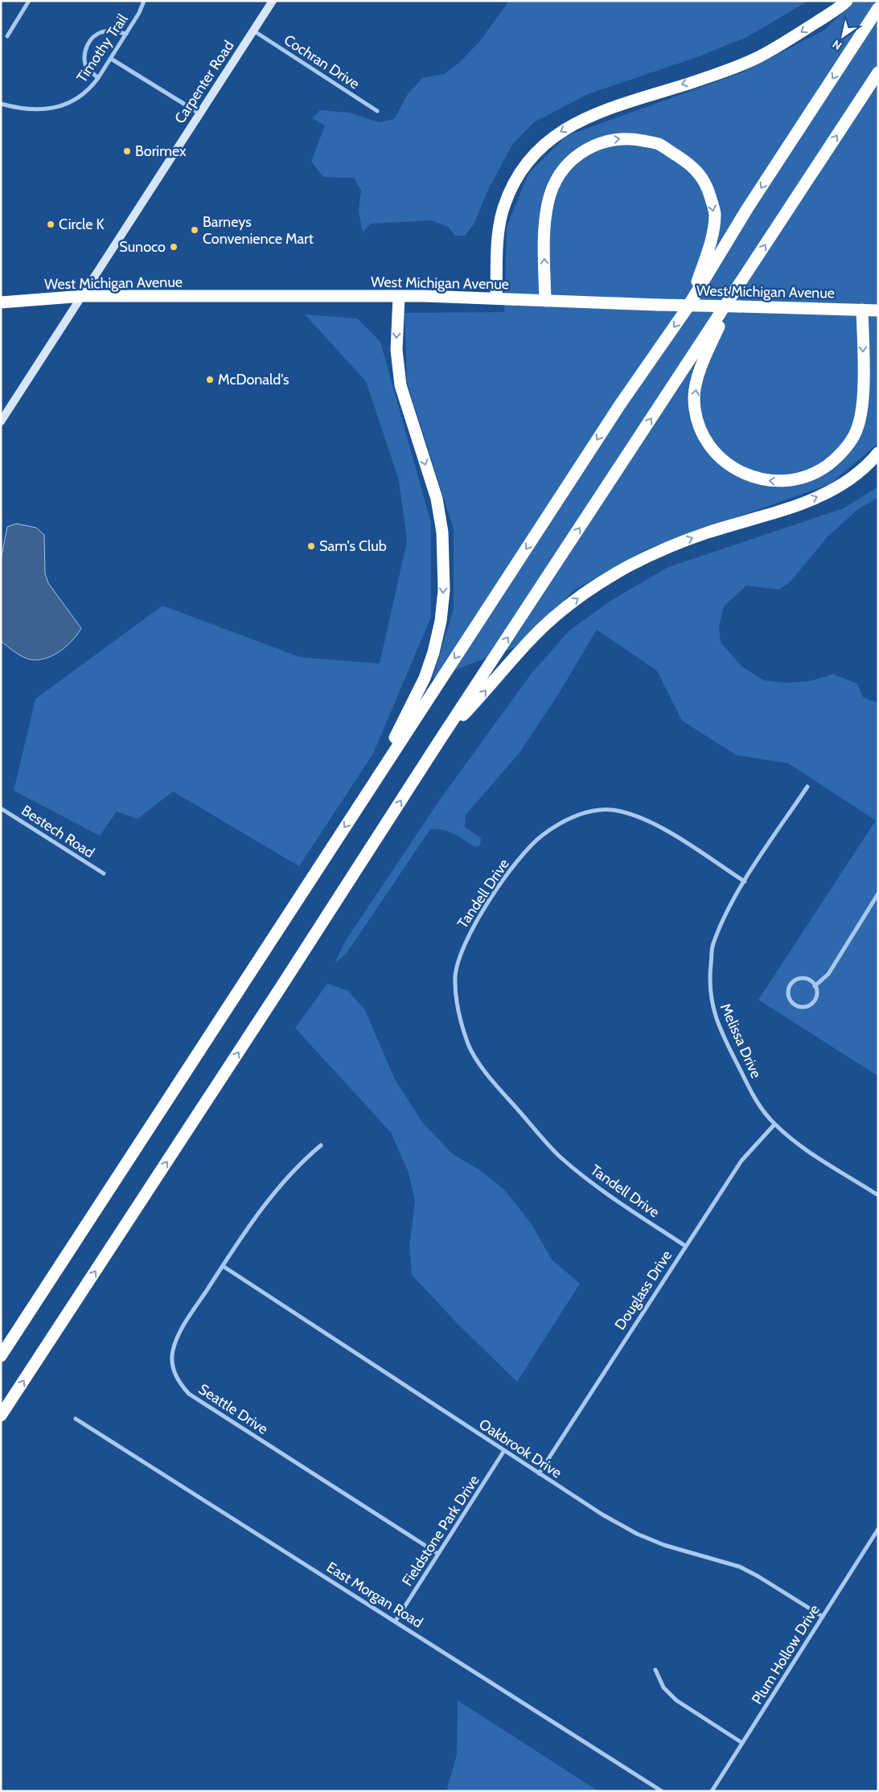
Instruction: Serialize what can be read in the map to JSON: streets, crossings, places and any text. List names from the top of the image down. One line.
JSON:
{"streets":{"highway":["West Michigan Avenue"],"main road":["Carpenter Road"],"street":["Timothy Trail","Cochran Drive","Bestech Road","Tandell Drive","Melissa Drive","Douglass Drive","Seattle Drive","Oakbrook Drive","Fieldstone Park Drive","East Morgan Road","Plum Hollow Drive"]},"crossings":[["Cochran Drive","Carpenter Road"],["Carpenter Road","West Michigan Avenue"],["Tandell Drive","Melissa Drive"],["Tandell Drive","Douglass Drive"],["Melissa Drive","Douglass Drive"],["Douglass Drive","Oakbrook Drive"],["Seattle Drive","Oakbrook Drive"],["Seattle Drive","Fieldstone Park Drive"],["Oakbrook Drive","Fieldstone Park Drive"],["Oakbrook Drive","Plum Hollow Drive"],["Fieldstone Park Drive","East Morgan Road"]],"places":["Borimex","Circle K","Barneys Convenience Mart","Sunoco","McDonald's","Sam's Club"],"north":"bottom left"}
